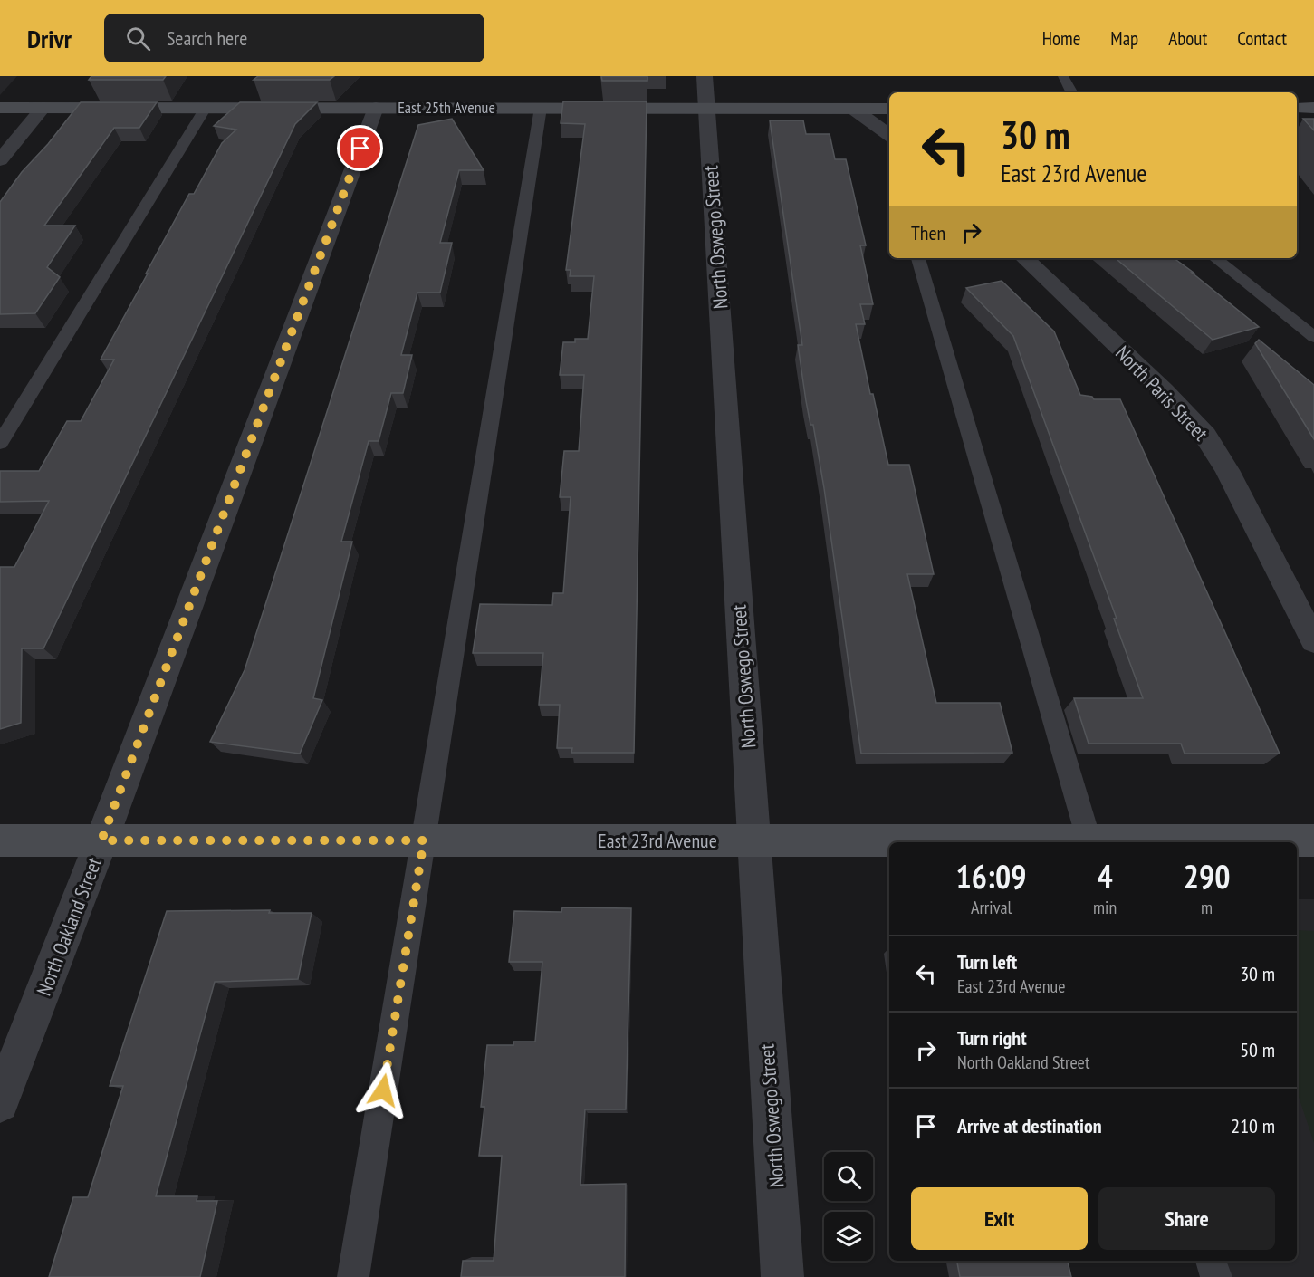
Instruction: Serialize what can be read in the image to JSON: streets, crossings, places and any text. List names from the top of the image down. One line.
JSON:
{"streets":{"street":["East 25th Avenue","North Oswego Street","North Paris Street","East 23rd Avenue","North Oakland Street"]},"crossings":[["East 25th Avenue","North Oswego Street"],["East 25th Avenue","North Oakland Street"],["North Oswego Street","East 23rd Avenue"],["East 23rd Avenue","North Oakland Street"]],"page":{"header":"Drivr","search":"Search here","nav":["Home","Map","About","Contact"],"turn":["30 m","East 23rd Avenue"],"then":"Then","eta":["16:09","Arrival","4","min","290","m"],"list":[{"name":"Turn left","note":"East 23rd Avenue","value":"30 m"},{"name":"Turn right","note":"North Oakland Street","value":"50 m"},{"name":"Arrive at destination","value":"210 m"}],"buttons":["Exit","Share"]}}
